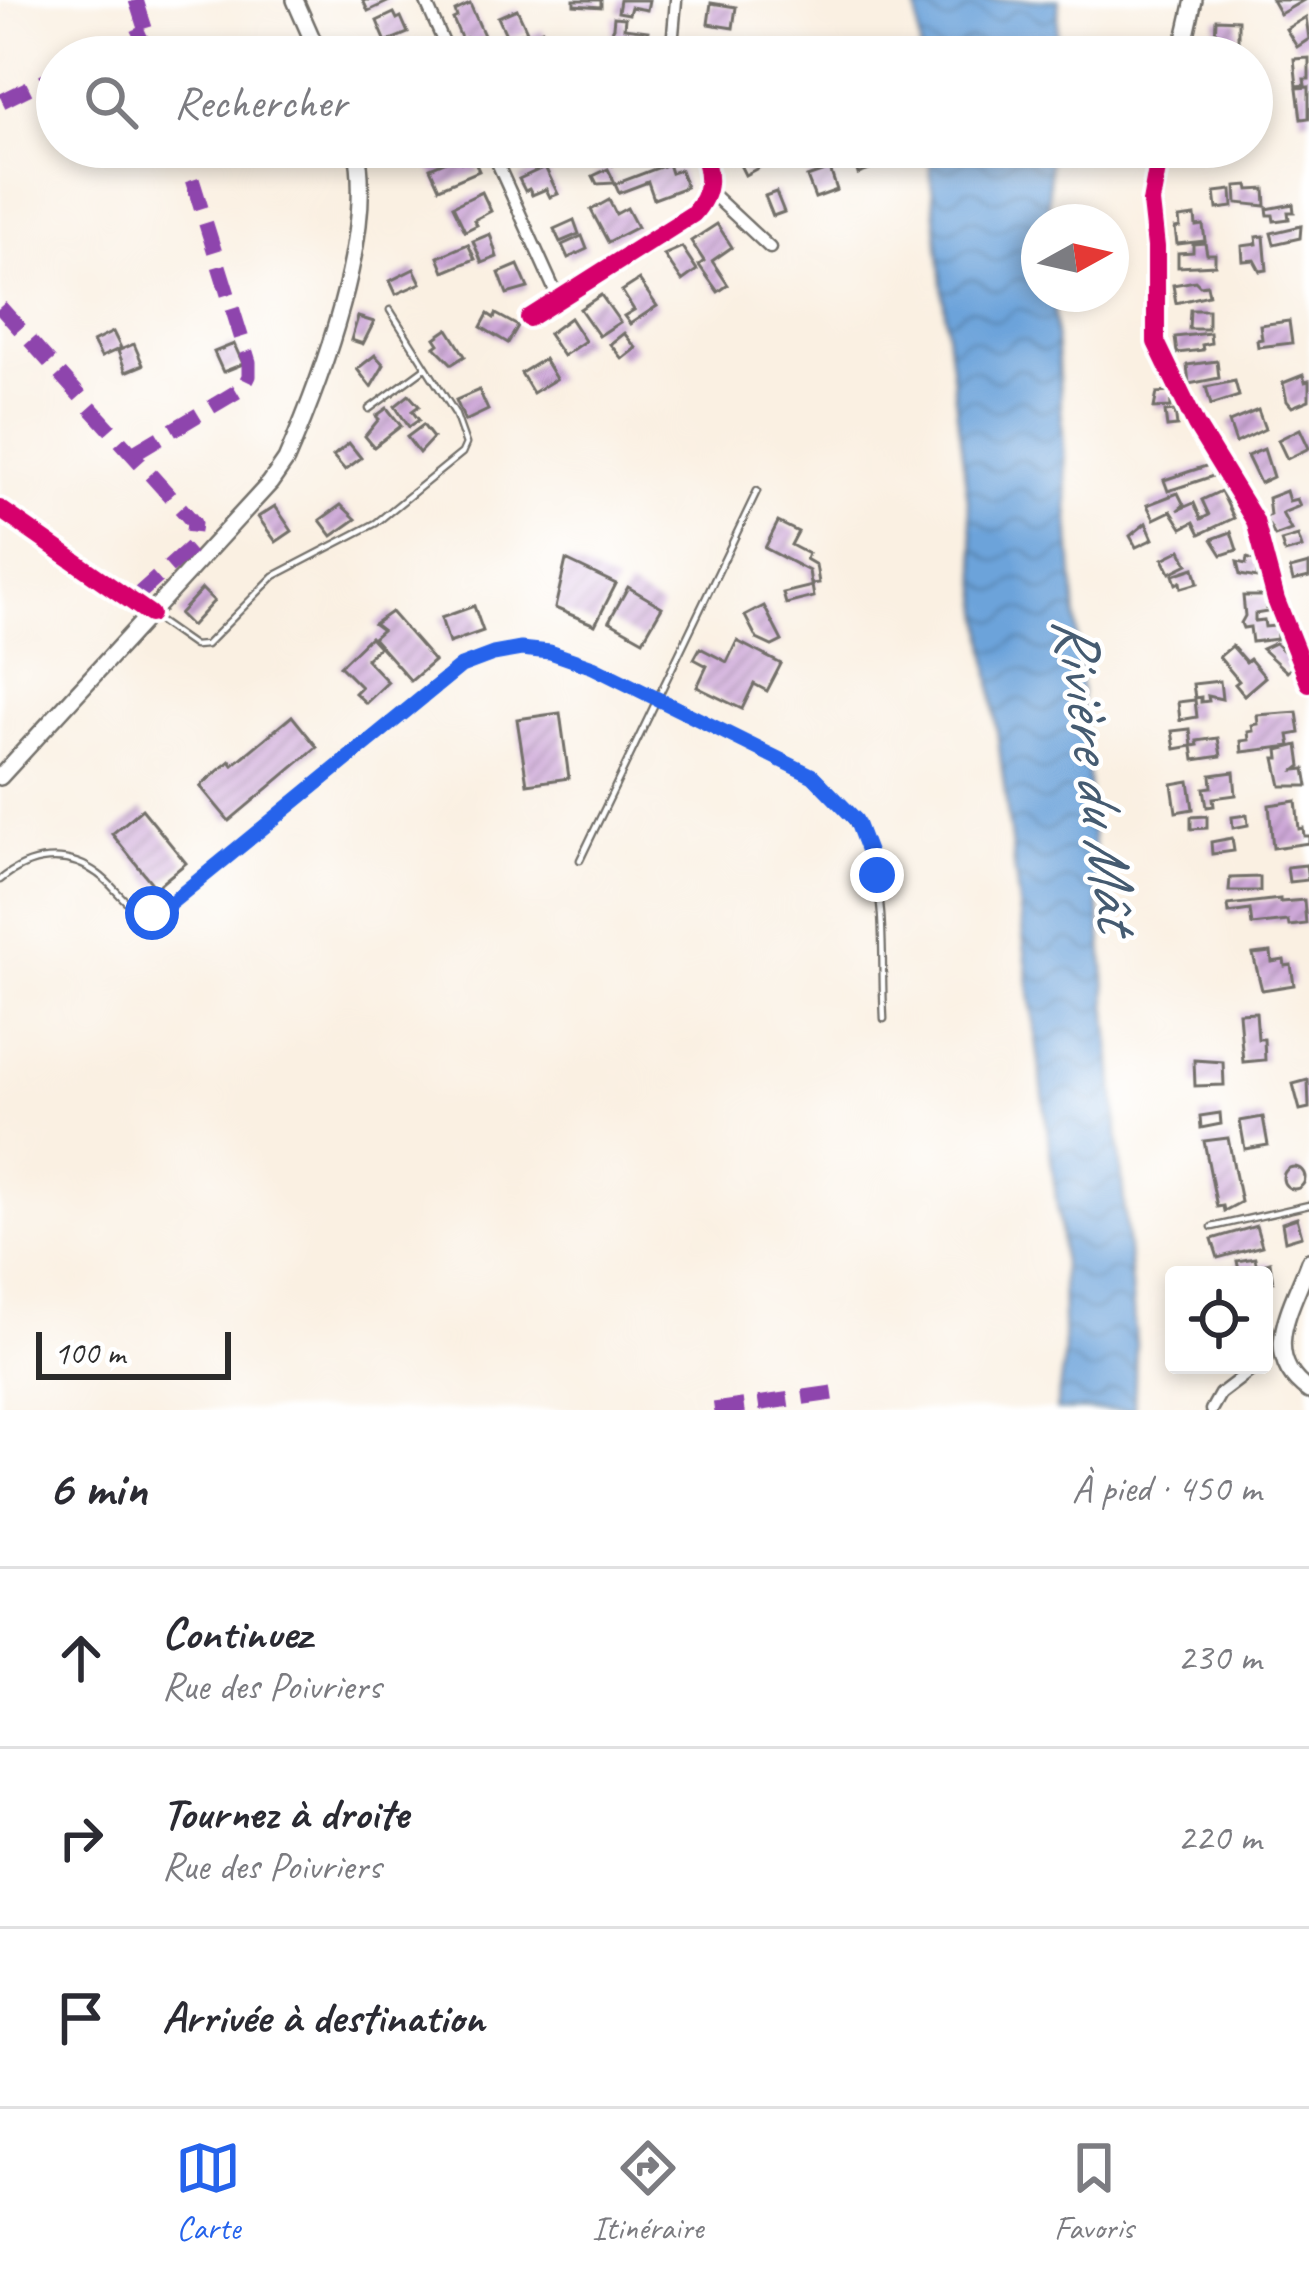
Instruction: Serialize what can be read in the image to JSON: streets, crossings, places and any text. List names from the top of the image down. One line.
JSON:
{"water":["Rivière du Mât"],"scale_bar":"100 m","north":"right","page":{"search":"Rechercher","scale":"100 m","heading":["6 min","À pied · 450 m"],"list":[["Continuez","Rue des Poivriers","230 m"],["Tournez à droite","Rue des Poivriers","220 m"],"Arrivée à destination"],"nav":["Carte","Itinéraire","Favoris"]}}
